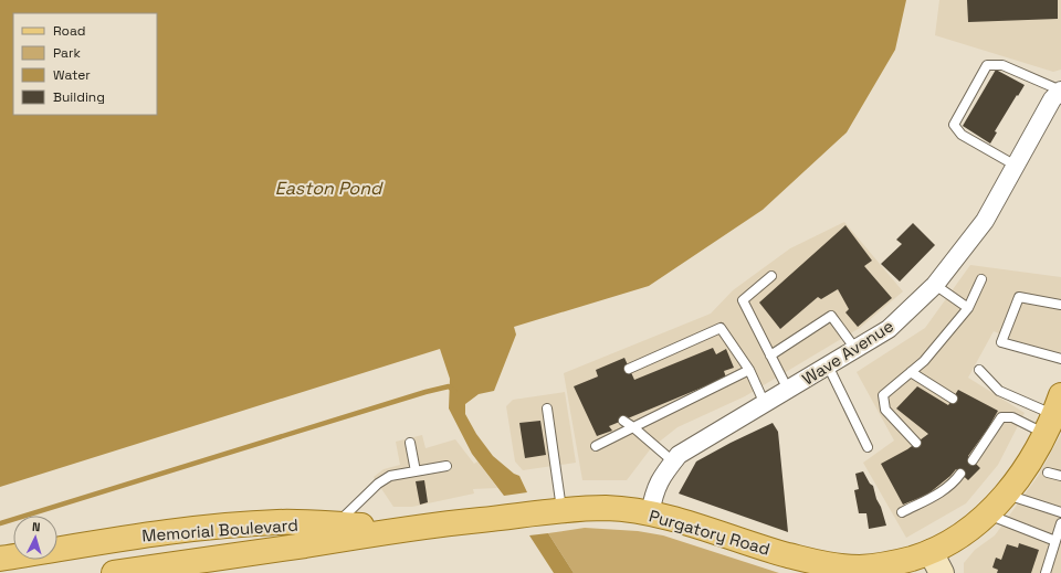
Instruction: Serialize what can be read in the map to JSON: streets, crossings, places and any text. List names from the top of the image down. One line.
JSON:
{"streets":{"main road":["Memorial Boulevard","Purgatory Road"],"street":["Wave Avenue"]},"crossings":[["Wave Avenue","Purgatory Road"],["Memorial Boulevard","Purgatory Road"]],"water":["Easton Pond"],"legend":["Road","Park","Water","Building"],"north":"top"}
